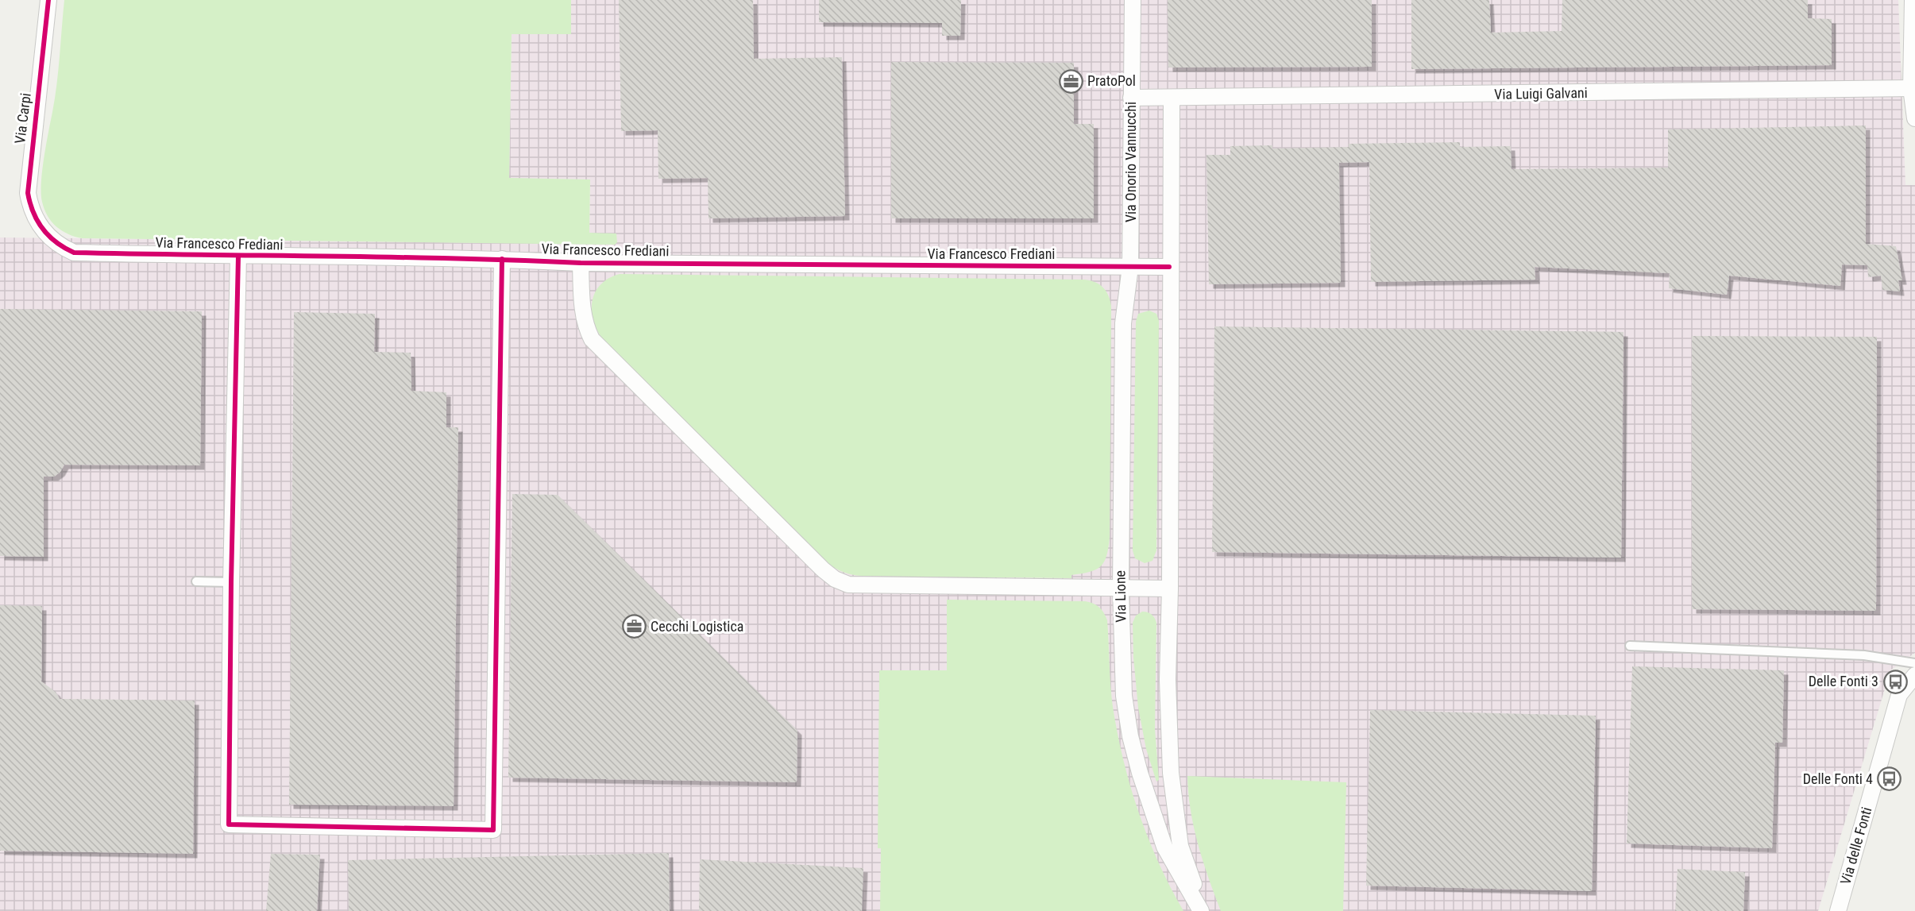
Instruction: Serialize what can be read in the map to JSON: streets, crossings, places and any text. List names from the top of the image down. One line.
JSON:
{"streets":{"street":["Via Luigi Galvani","Via Carpi","Via Onorio Vannucchi","Via Francesco Frediani","Via Lione","Via delle Fonti"]},"crossings":[["Via Luigi Galvani","Via Onorio Vannucchi"],["Via Carpi","Via Francesco Frediani"],["Via Onorio Vannucchi","Via Francesco Frediani"],["Via Onorio Vannucchi","Via Lione"],["Via Francesco Frediani","Via Lione"]],"places":{"office":["PratoPol","Cecchi Logistica"],"bus stop":["Delle Fonti 3","Delle Fonti 4"]}}
